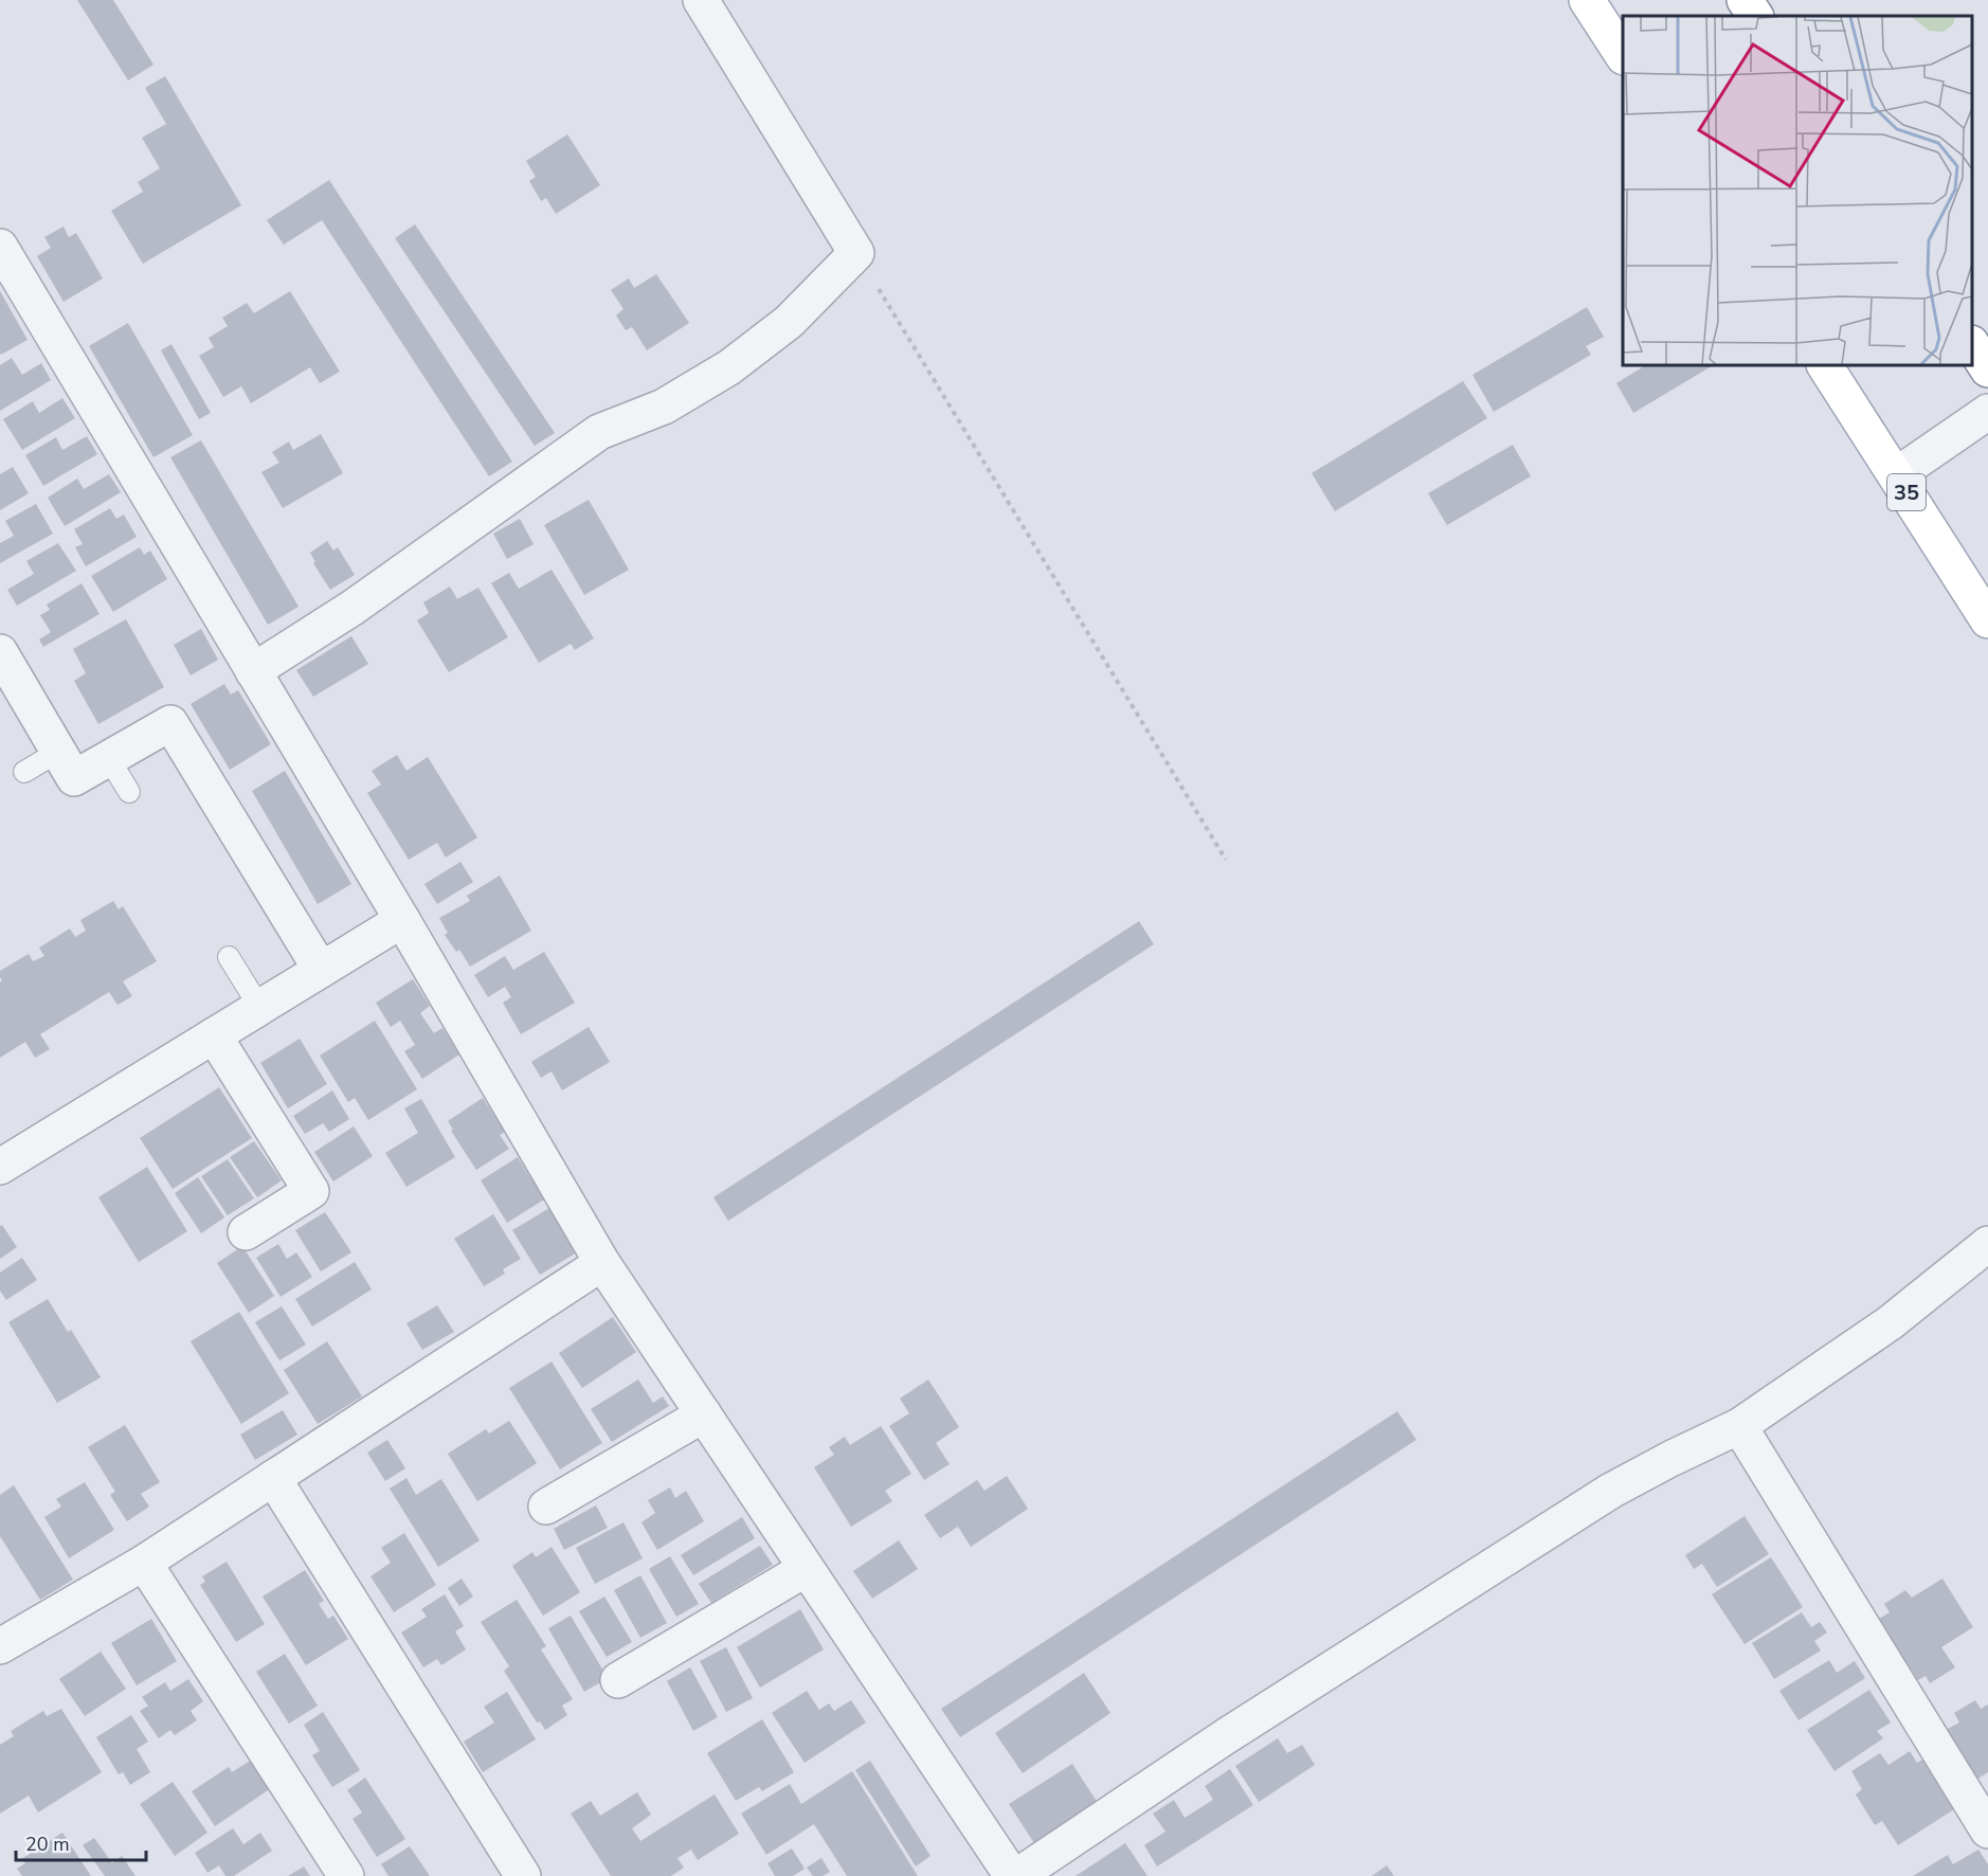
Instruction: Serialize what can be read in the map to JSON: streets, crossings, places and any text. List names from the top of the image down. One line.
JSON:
{"streets":{"main road":["35"]},"scale_bar":"20 m"}
